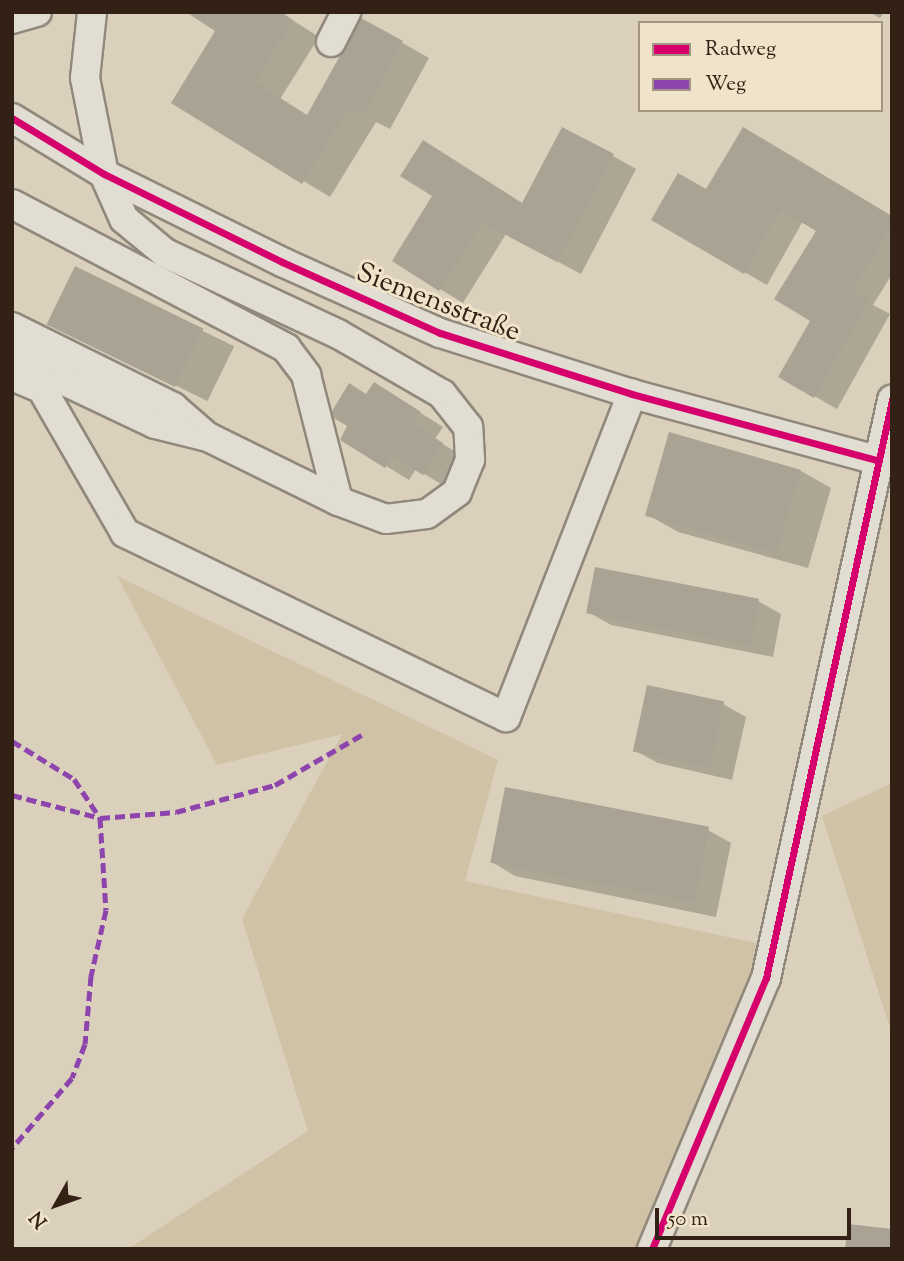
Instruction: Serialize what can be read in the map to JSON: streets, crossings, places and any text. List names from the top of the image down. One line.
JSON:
{"streets":{"street":["Siemensstraße"]},"legend":["Radweg","Weg"],"scale_bar":"50 m","north":"bottom left"}
